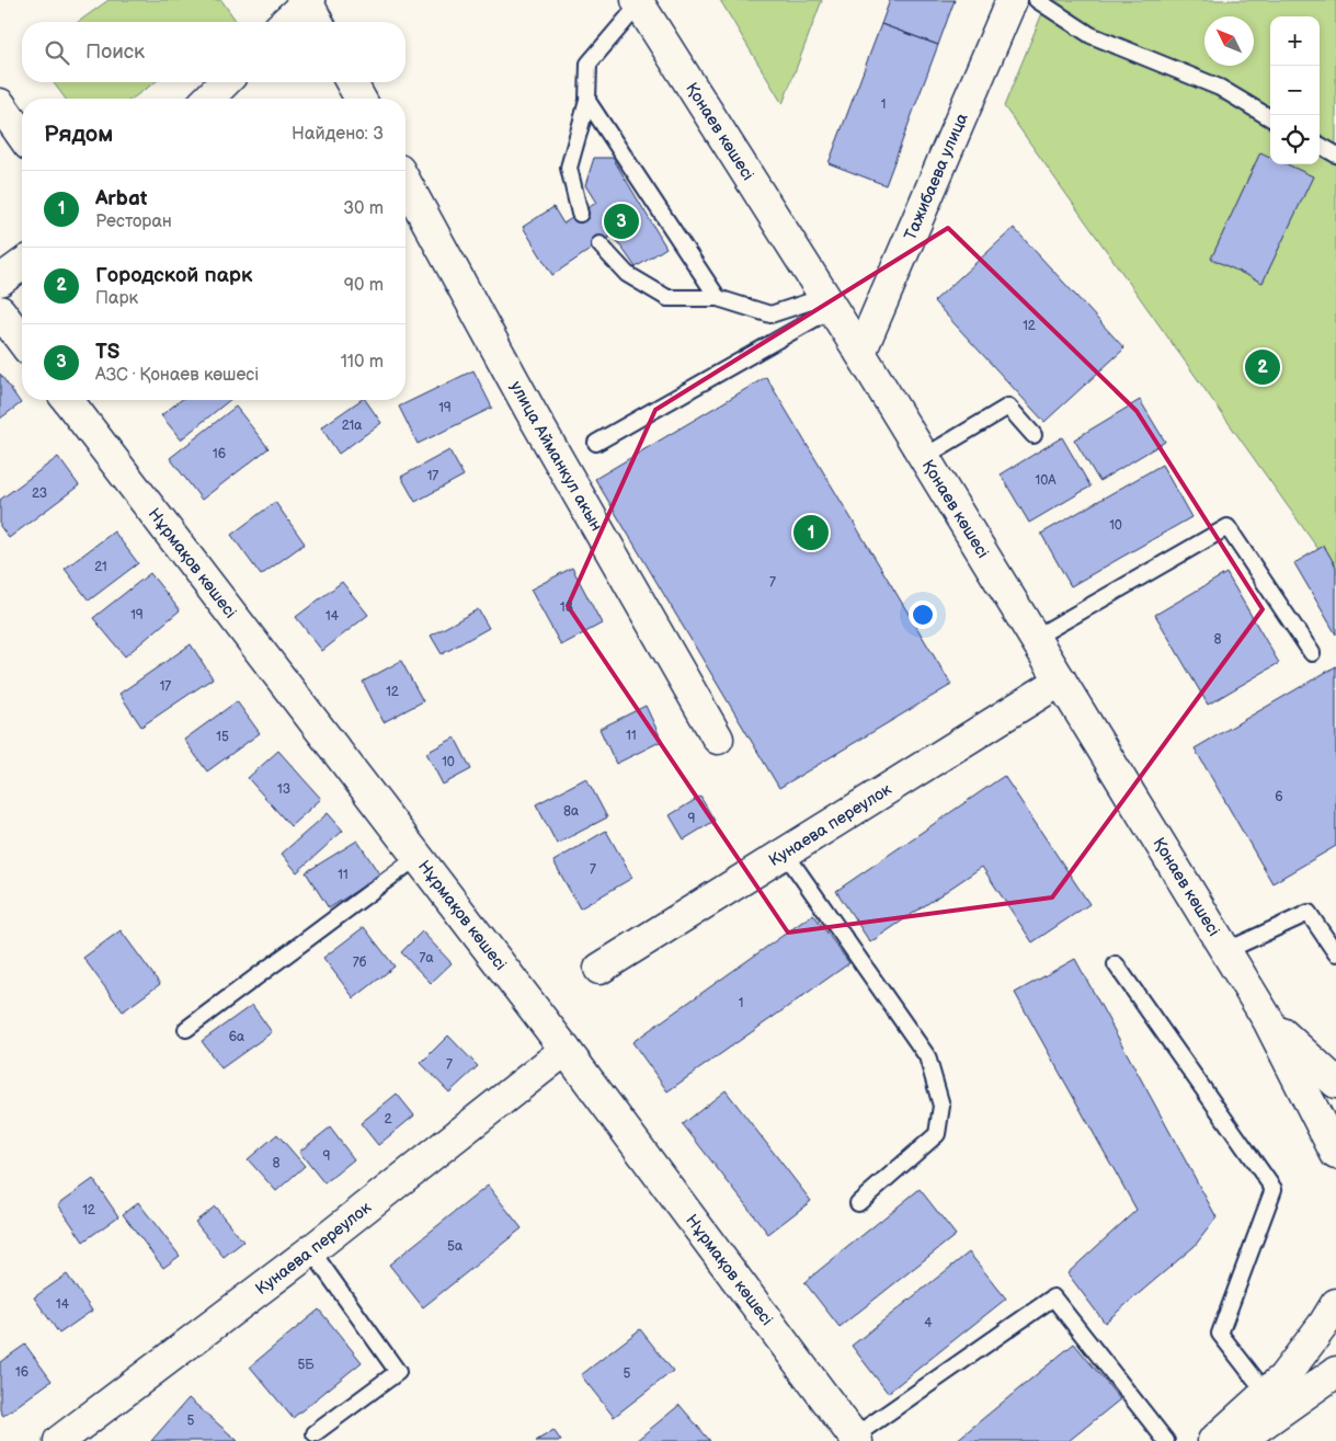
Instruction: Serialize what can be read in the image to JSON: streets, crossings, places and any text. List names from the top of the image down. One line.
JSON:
{"streets":{"street":["Қонаев көшесі","Тажибаева улица","улица Айманкул акын","Нұрмақов көшесі","Кунаева переулок"]},"crossings":[["Қонаев көшесі","Тажибаева улица"],["Қонаев көшесі","Кунаева переулок"],["Нұрмақов көшесі","Кунаева переулок"]],"house_numbers":["1","12","19","21а","16","17","10А","23","10","21","7","13","19","14","8","17","12","11","15","10","13","6","8а","9","7","11","7а","7б","1","6а","7","2","9","8","12","5а","14","4","5Б","16","5","5"],"north":"top left","page":{"map_buttons":["+","−"],"search":"Поиск","heading":["Рядом","Найдено: 3"],"list":[{"mark":"1","name":"Arbat","note":"Ресторан","value":"30 m"},{"mark":"2","name":"Городской парк","note":"Парк","value":"90 m"},{"mark":"3","name":"TS","note":"АЗС · Қонаев көшесі","value":"110 m"}],"pins":["3","2","1"]}}
